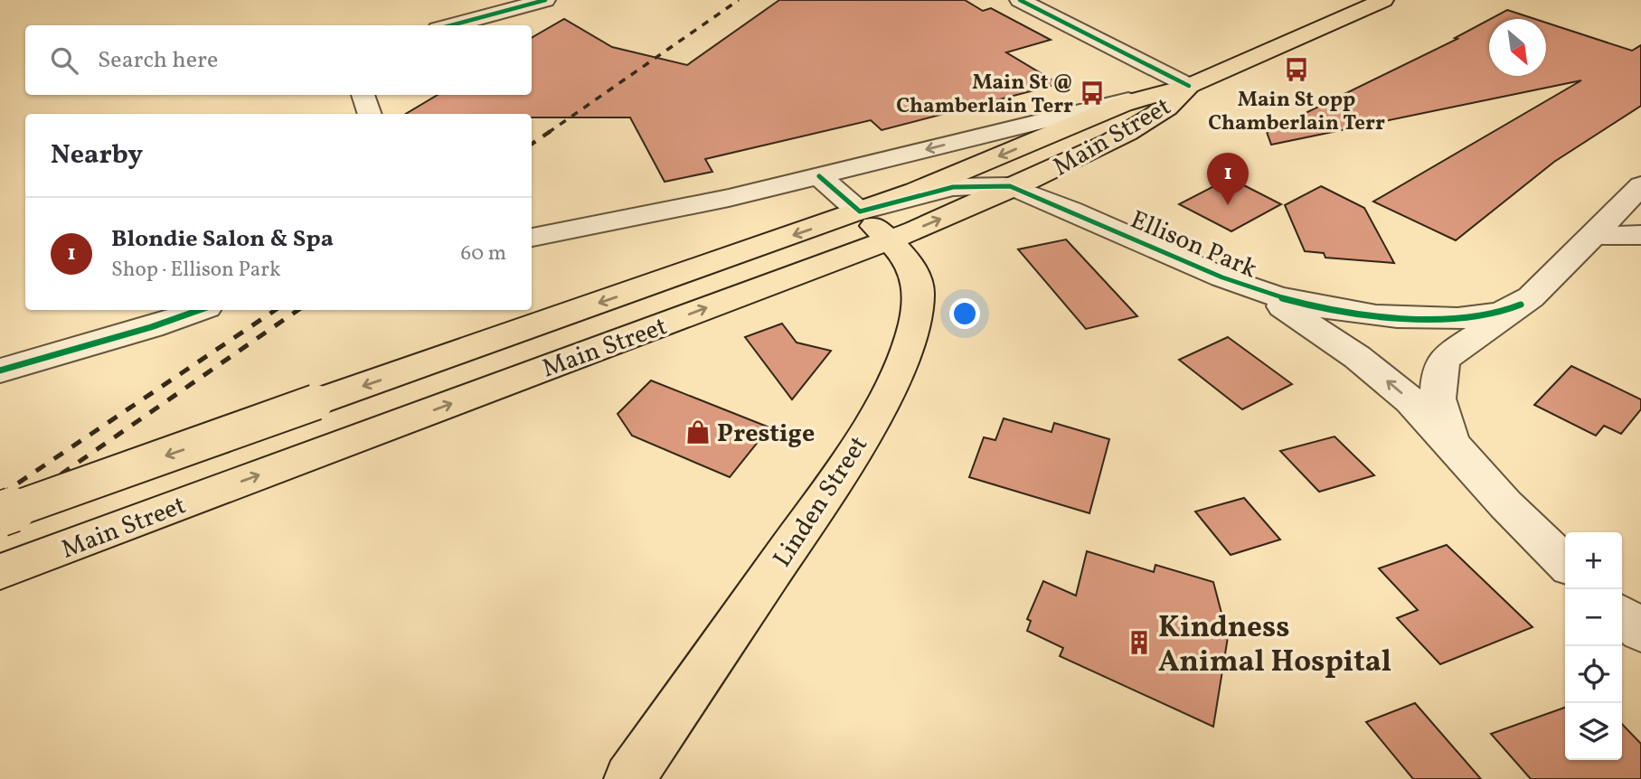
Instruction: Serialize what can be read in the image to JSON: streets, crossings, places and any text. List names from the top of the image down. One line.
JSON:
{"streets":{"main road":["Main Street","Linden Street"],"street":["Ellison Park"]},"crossings":[["Main Street","Ellison Park"],["Main Street","Linden Street"],["Ellison Park","Linden Street"]],"places":{"bus stop":["Main St opp Chamberlain Terr","Main St @ Chamberlain Terr"],"shop":["Prestige"],"building":["Kindness Animal Hospital"]},"north":"bottom right","page":{"search":"Search here","heading":"Nearby","pins":"1","list":[{"mark":"1","name":"Blondie Salon & Spa","note":"Shop · Ellison Park","value":"60 m"}],"map_buttons":["+","−"]}}
